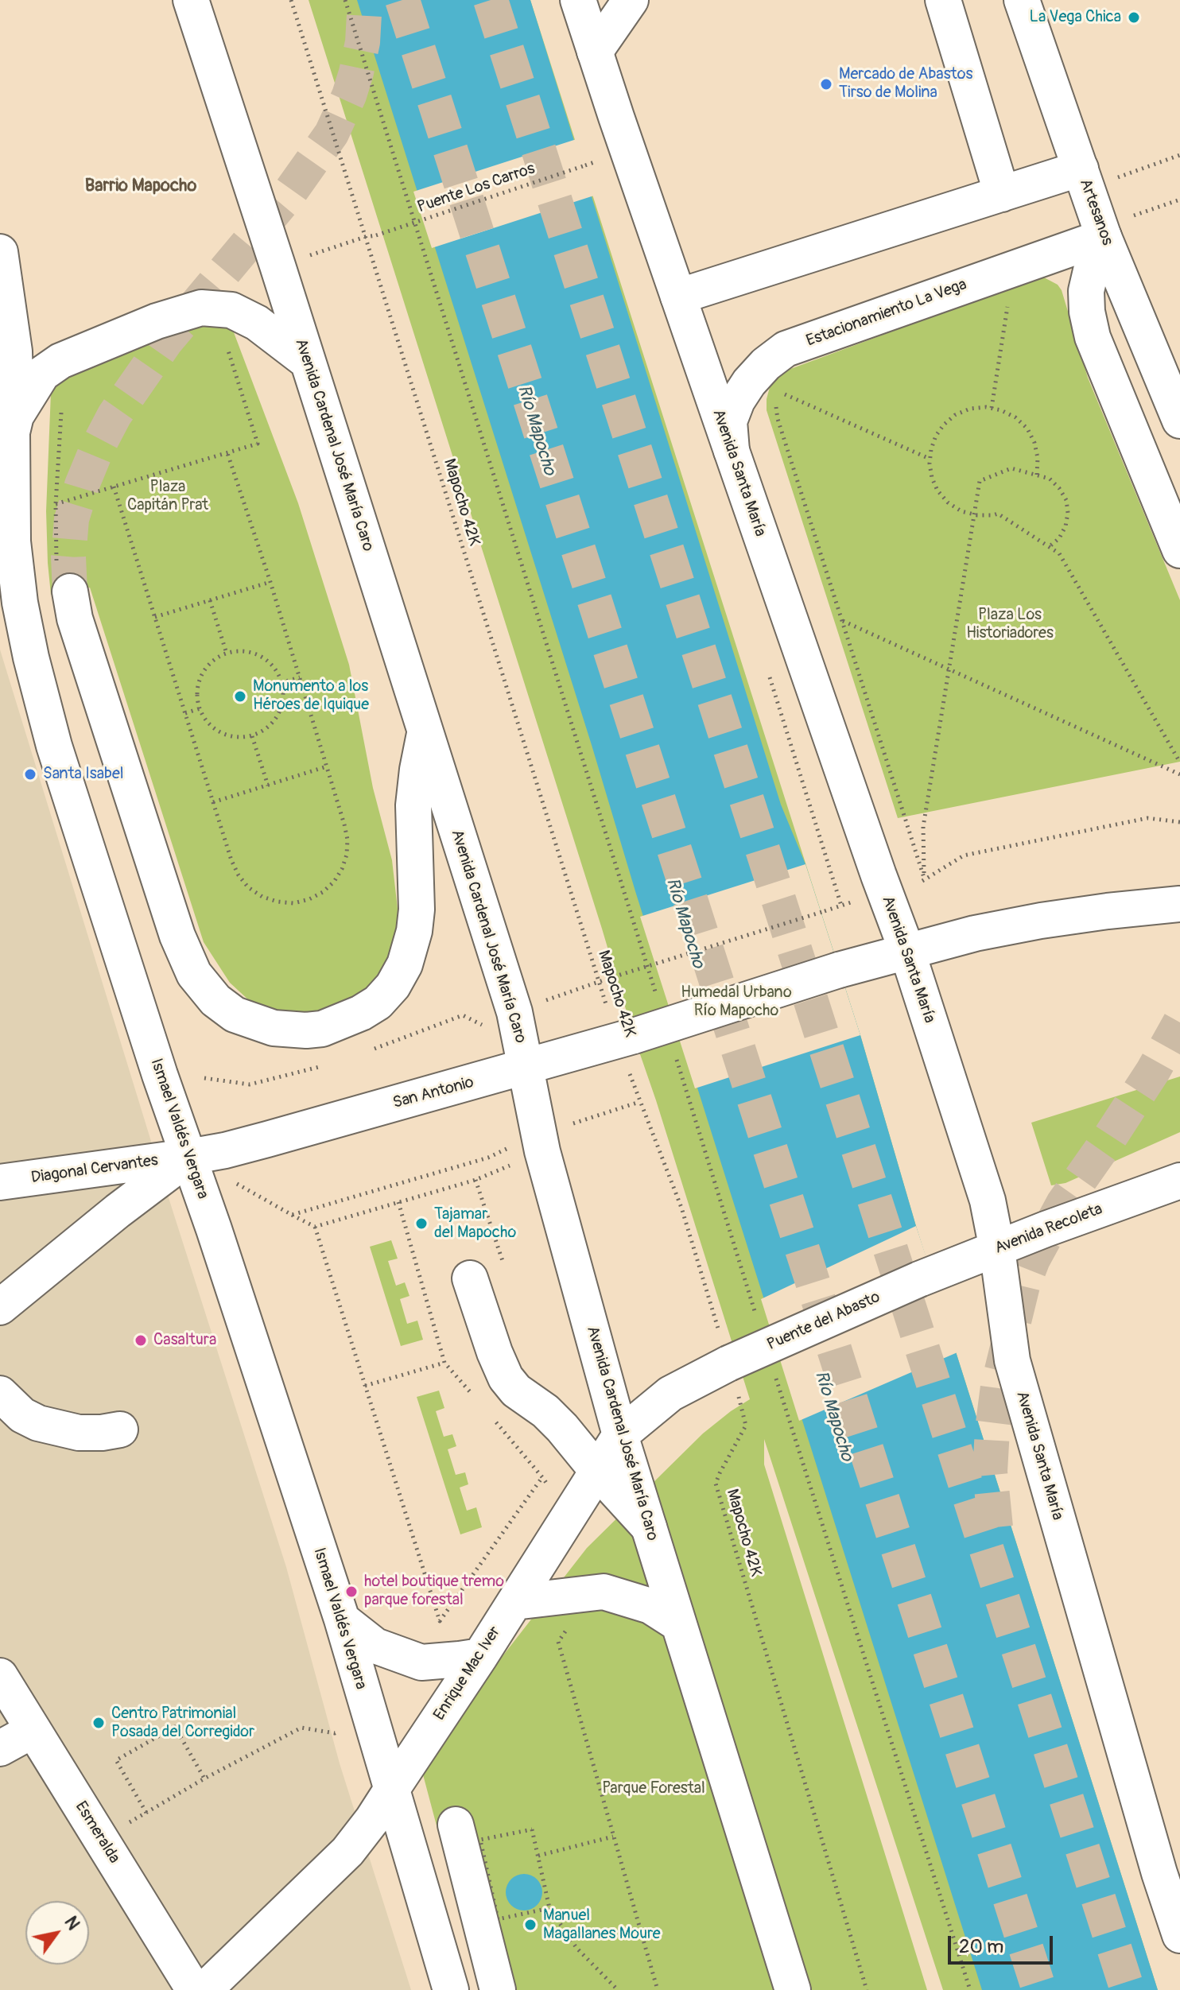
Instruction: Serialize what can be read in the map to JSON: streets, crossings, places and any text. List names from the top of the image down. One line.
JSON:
{"streets":{"main road":["Artesanos","Estacionamiento La Vega","Avenida Cardenal José María Caro","Avenida Santa María","San Antonio","Ismael Valdés Vergara","Diagonal Cervantes","Avenida Recoleta","Puente del Abasto","Enrique Mac Iver","Esmeralda"],"path":["Puente Los Carros","Mapocho 42K"]},"crossings":[["Puente Los Carros","Avenida Cardenal José María Caro"],["Puente Los Carros","Mapocho 42K"],["Artesanos","Estacionamiento La Vega"],["Estacionamiento La Vega","Avenida Santa María"],["Avenida Cardenal José María Caro","San Antonio"],["Avenida Cardenal José María Caro","Enrique Mac Iver"],["Avenida Santa María","San Antonio"],["Avenida Santa María","Avenida Recoleta"],["Mapocho 42K","San Antonio"],["Mapocho 42K","Puente del Abasto"],["Mapocho 42K","Enrique Mac Iver"],["San Antonio","Ismael Valdés Vergara"],["San Antonio","Diagonal Cervantes"],["Ismael Valdés Vergara","Diagonal Cervantes"],["Ismael Valdés Vergara","Enrique Mac Iver"],["Avenida Recoleta","Puente del Abasto"],["Puente del Abasto","Enrique Mac Iver"]],"districts":["Barrio Mapocho"],"water":["Río Mapocho"],"parks":["Plaza Capitán Prat","Plaza Los Historiadores","Humedal Urbano Río Mapocho","Parque Forestal"],"places":["La Vega Chica","Mercado de Abastos Tirso de Molina","Monumento a los Héroes de Iquique","Santa Isabel","Tajamar del Mapocho","Casaltura","hotel boutique tremo parque forestal","Centro Patrimonial Posada del Corregidor","Manuel Magallanes Moure"],"scale_bar":"20 m","north":"top right"}
